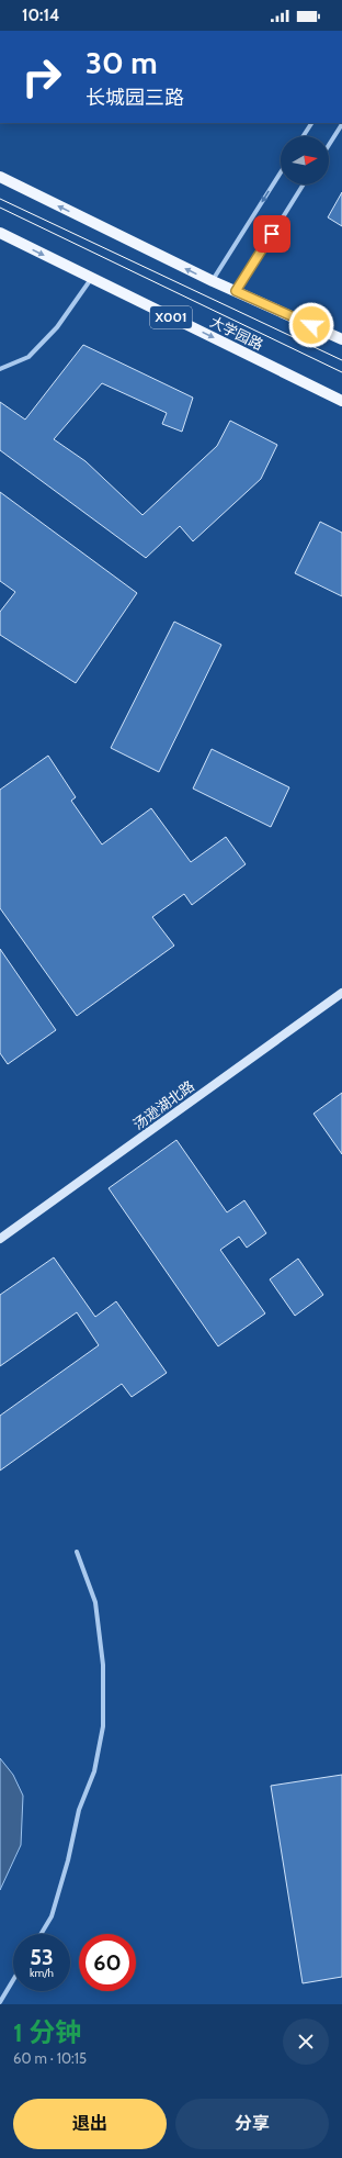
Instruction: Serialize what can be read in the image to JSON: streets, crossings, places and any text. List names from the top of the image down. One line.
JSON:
{"streets":{"main road":["X001","大学园路","汤逊湖北路"]},"north":"right","page":{"status":"10:14","turn":["30 m","长城园三路"],"speed":"53 km/h","limit":"60","heading":["1 分钟","60 m · 10:15"],"buttons":["退出","分享"]}}
